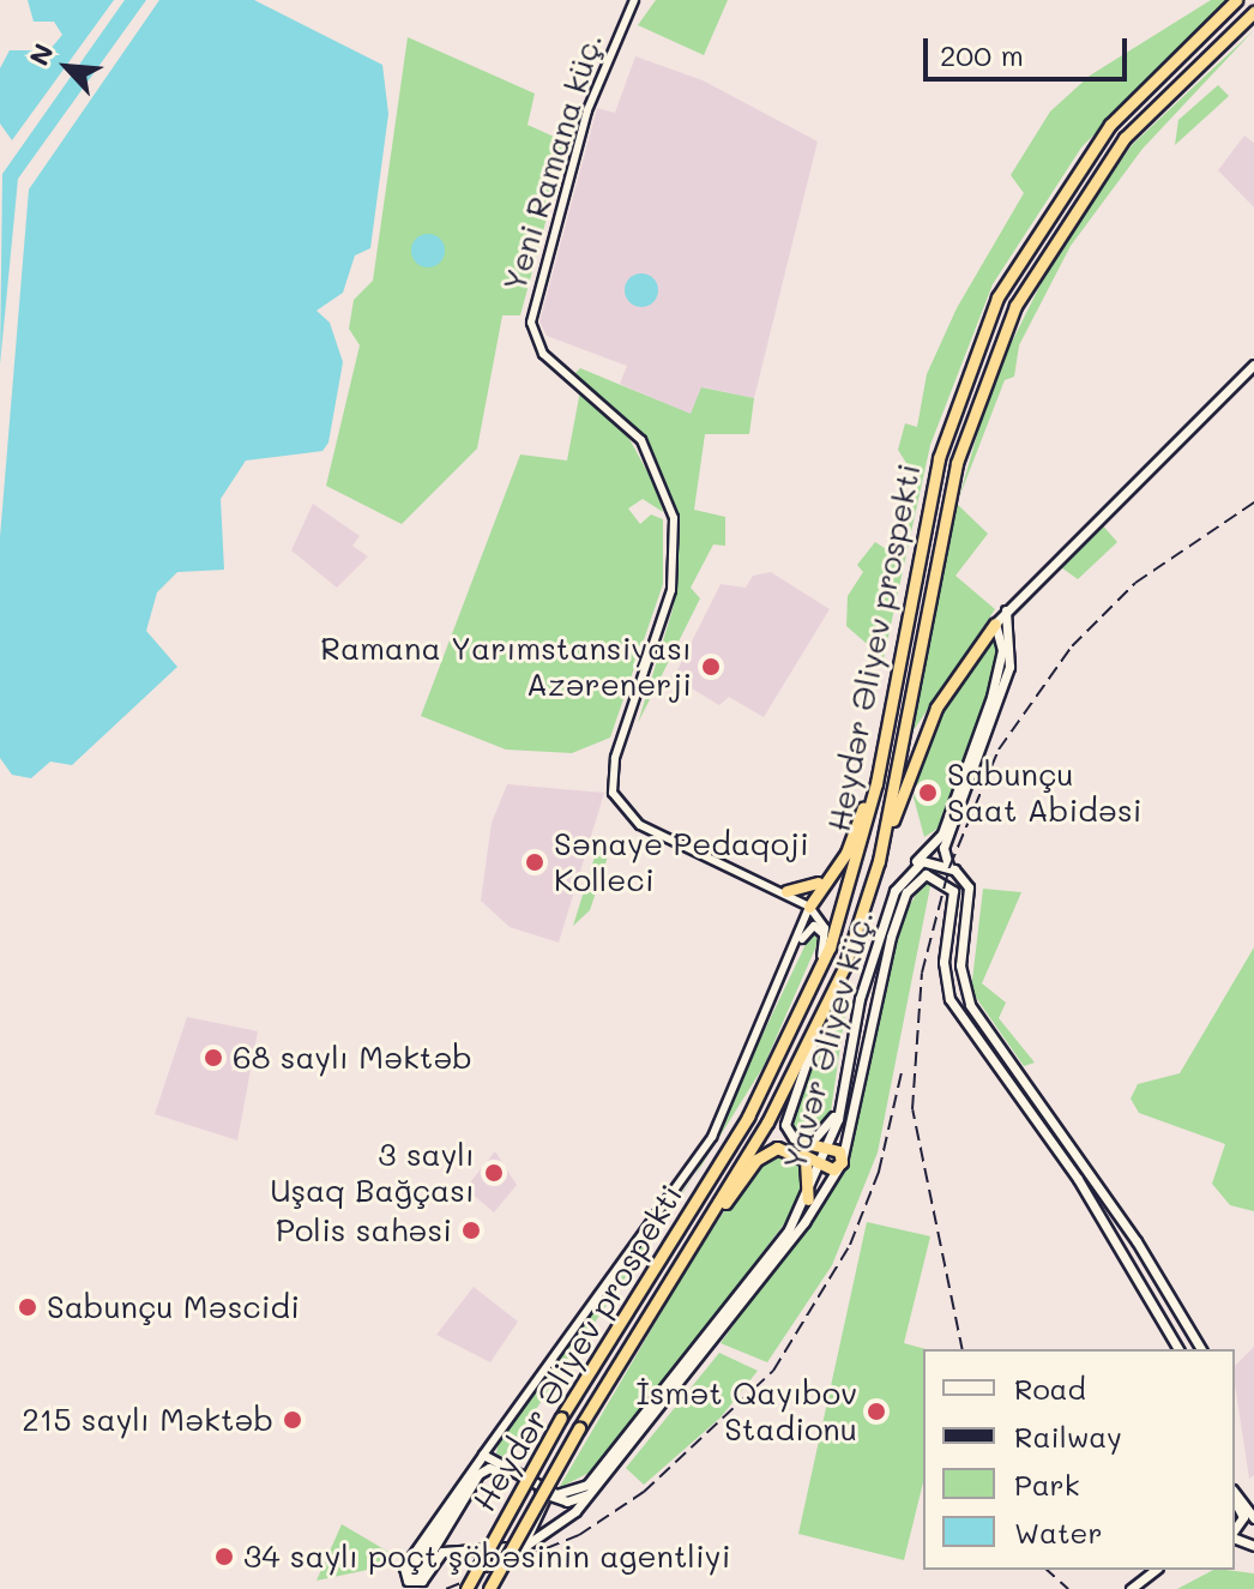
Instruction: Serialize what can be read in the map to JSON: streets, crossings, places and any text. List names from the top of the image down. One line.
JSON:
{"streets":{"highway":["Heydər Əliyev prospekti"],"main road":["Yavər Əliyev küç."],"street":["Yeni Ramana küç."]},"places":["Ramana Yarımstansiyası Azərenerji","Sabunçu Saat Abidəsi","Sənaye Pedaqoji Kolleci","68 saylı Məktəb","3 saylı Uşaq Bağçası","Polis sahəsi","Sabunçu Məscidi","İsmət Qayıbov Stadionu","215 saylı Məktəb","34 saylı poçt şöbəsinin agentliyi"],"legend":["Road","Railway","Park","Water"],"scale_bar":"200 m","north":"top left"}
